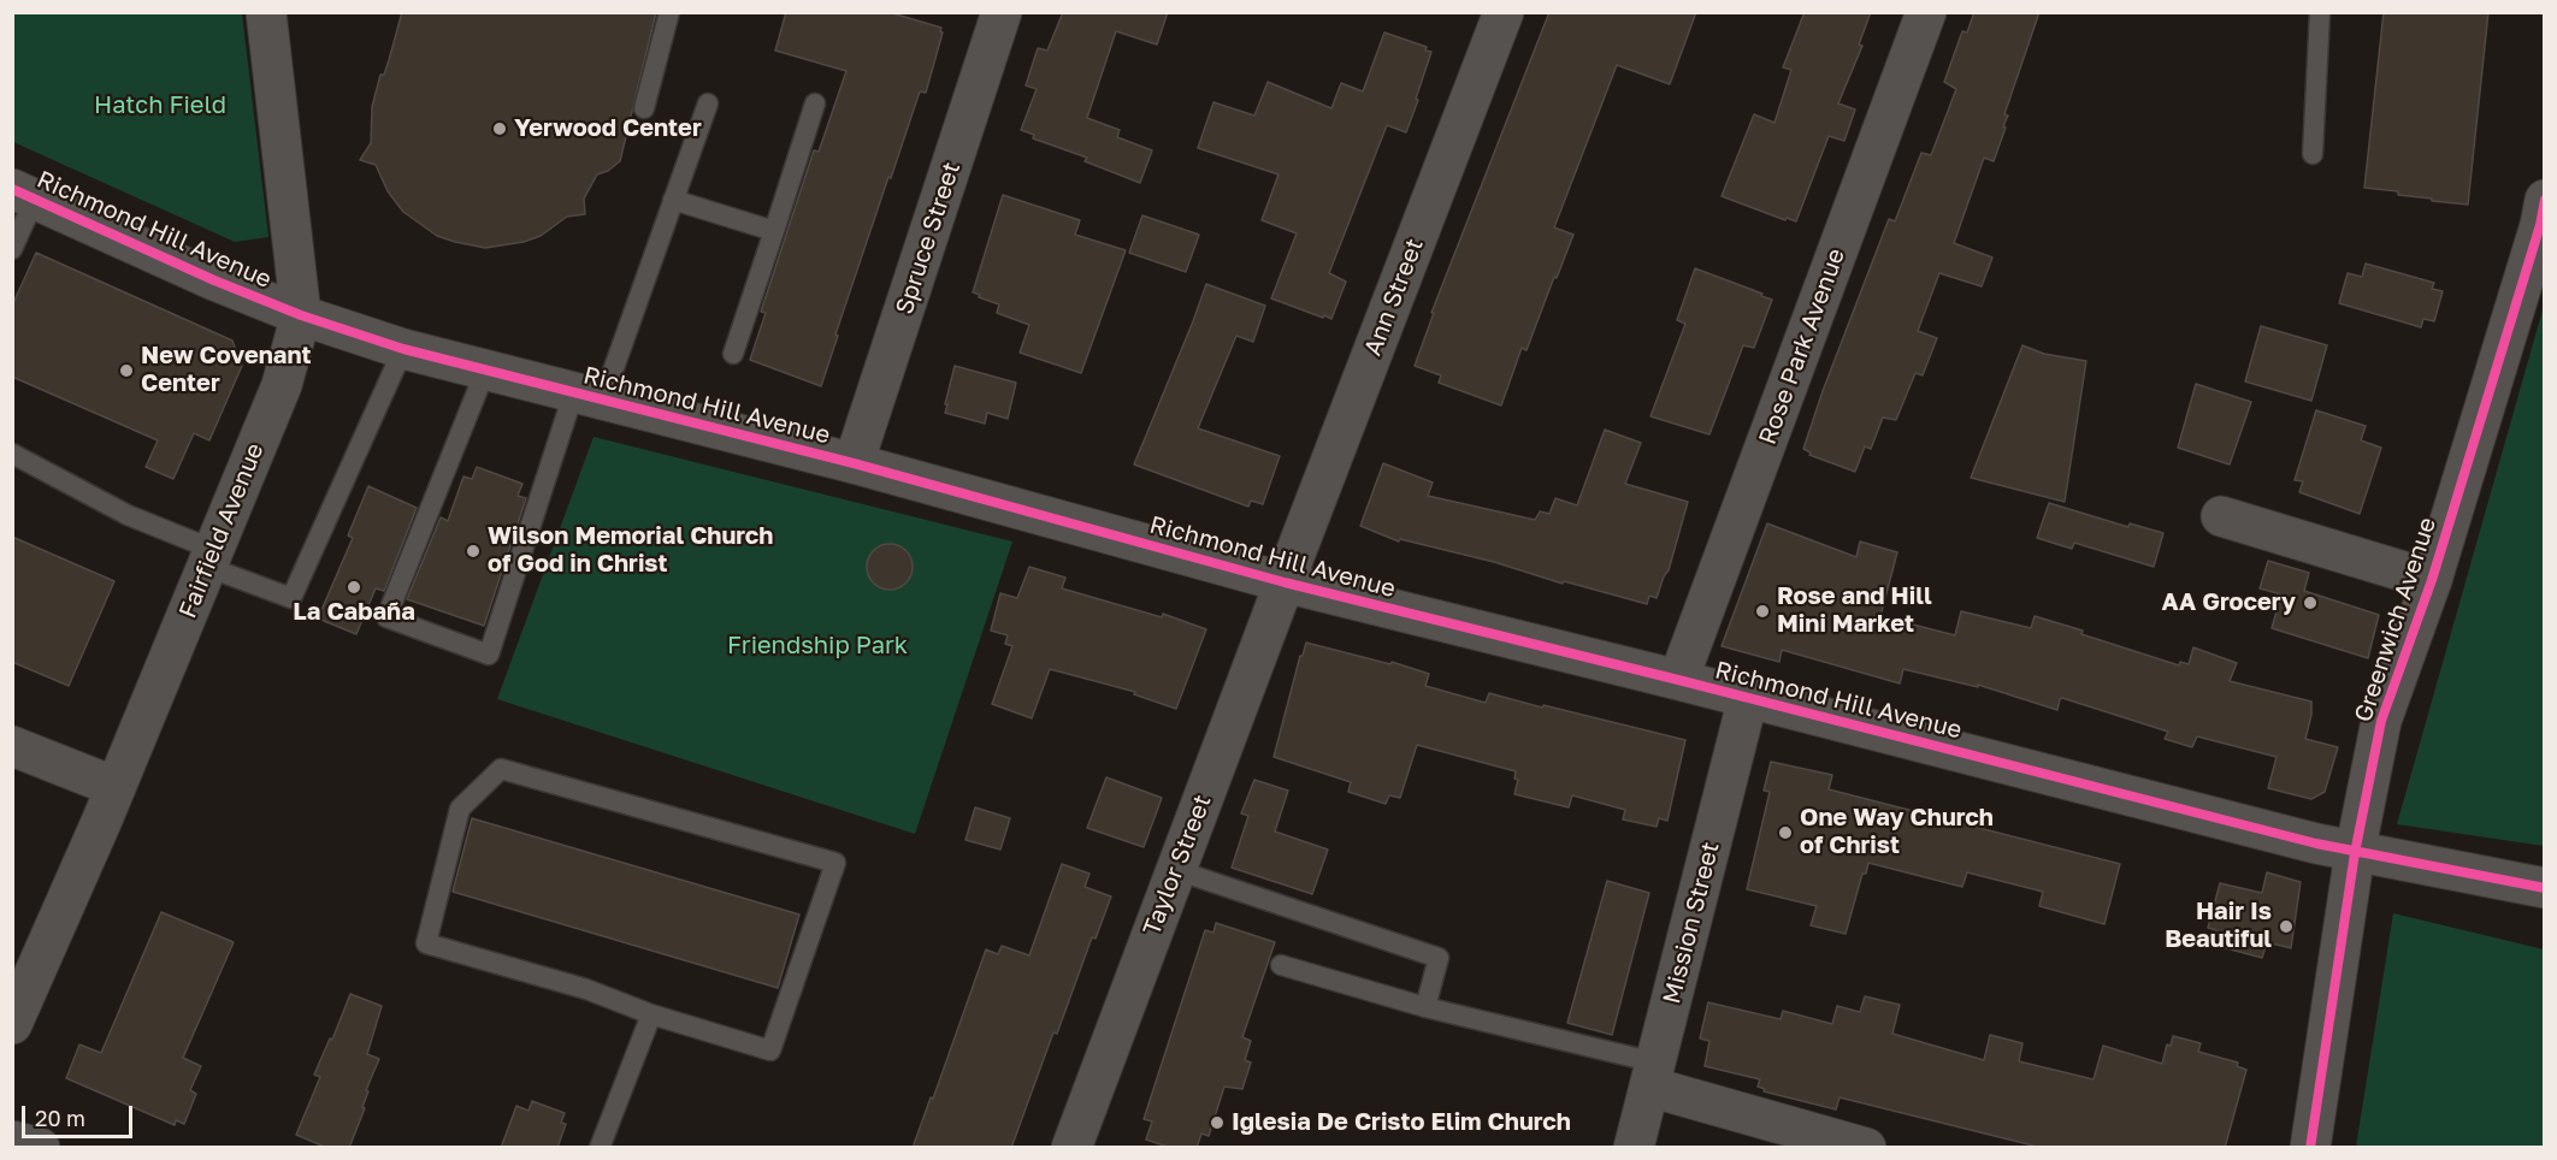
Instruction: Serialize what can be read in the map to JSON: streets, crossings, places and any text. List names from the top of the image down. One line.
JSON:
{"streets":{"street":["Richmond Hill Avenue","Spruce Street","Ann Street","Rose Park Avenue","Fairfield Avenue","Greenwich Avenue","Taylor Street","Mission Street"]},"crossings":[["Richmond Hill Avenue","Spruce Street"],["Richmond Hill Avenue","Ann Street"],["Richmond Hill Avenue","Rose Park Avenue"],["Richmond Hill Avenue","Fairfield Avenue"],["Richmond Hill Avenue","Greenwich Avenue"],["Richmond Hill Avenue","Taylor Street"],["Richmond Hill Avenue","Mission Street"],["Ann Street","Taylor Street"]],"parks":["Hatch Field","Friendship Park"],"places":["Yerwood Center","New Covenant Center","Wilson Memorial Church of God in Christ","La Cabaña","AA Grocery","Rose and Hill Mini Market","One Way Church of Christ","Hair Is Beautiful","Iglesia De Cristo Elim Church"],"scale_bar":"20 m"}
